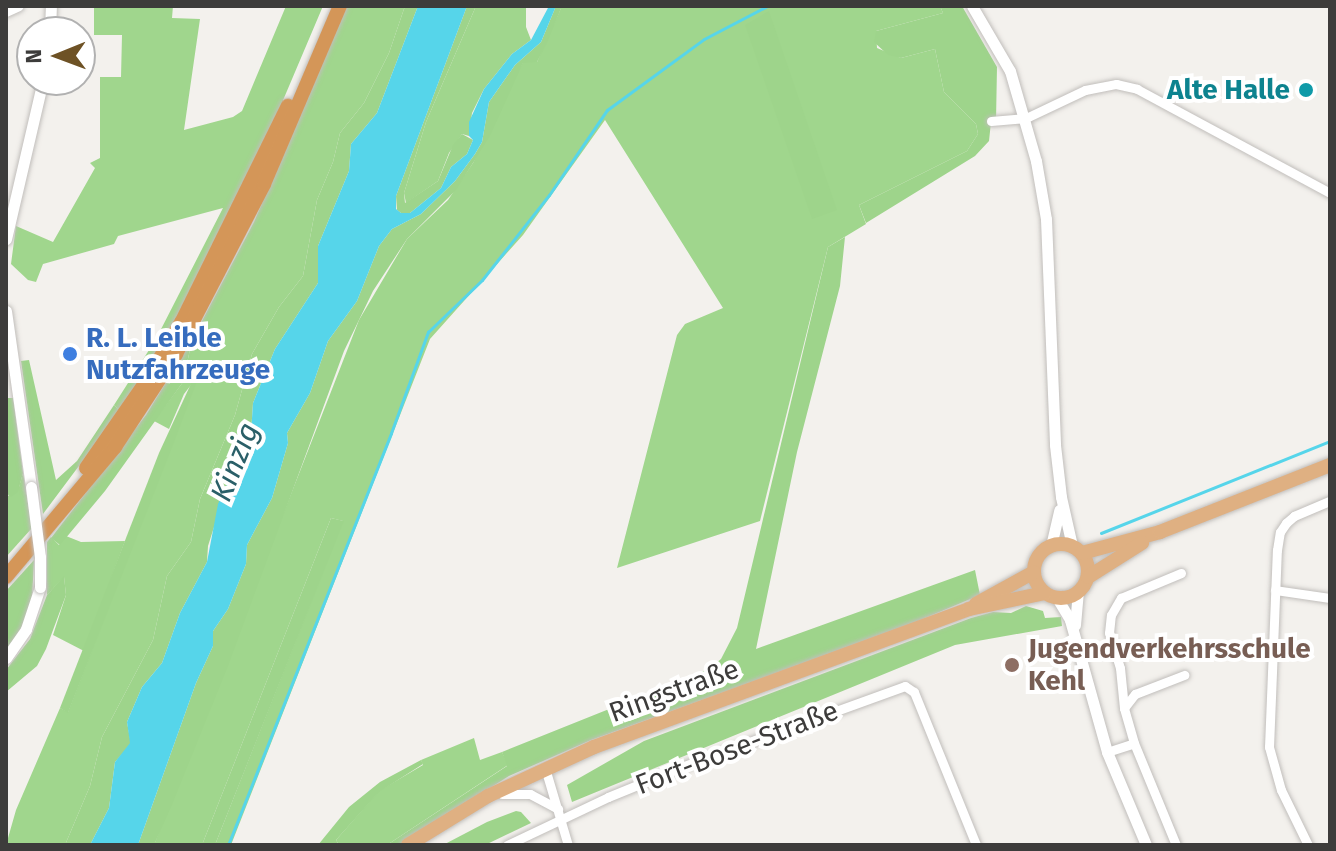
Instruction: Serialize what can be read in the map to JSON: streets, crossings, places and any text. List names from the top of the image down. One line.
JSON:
{"streets":{"main road":["Ringstraße"],"street":["Fort-Bose-Straße"]},"water":["Kinzig"],"places":["Alte Halle","R. L. Leible Nutzfahrzeuge","Jugendverkehrsschule Kehl"],"north":"left"}
